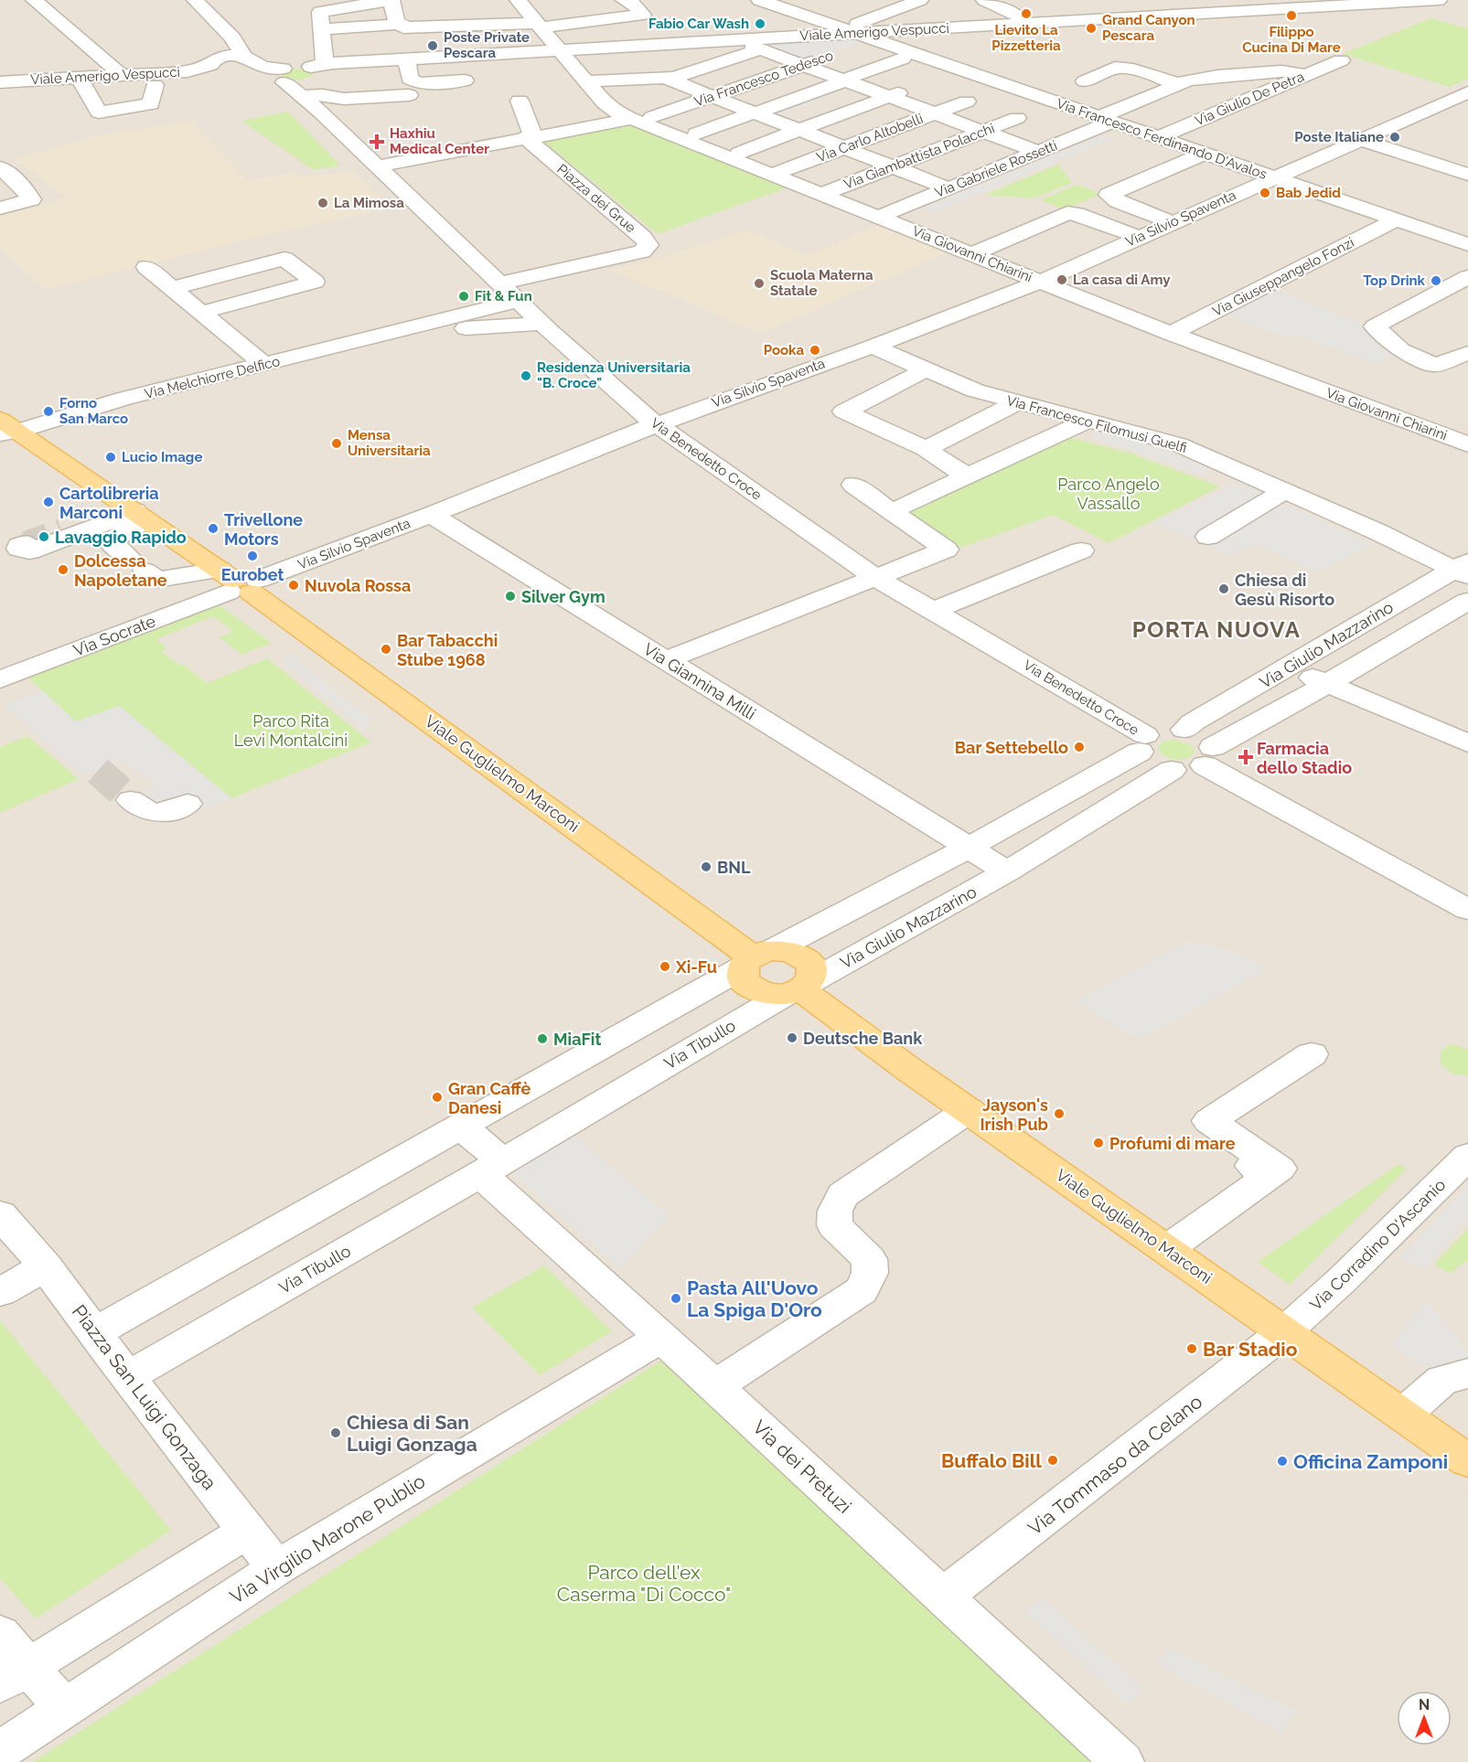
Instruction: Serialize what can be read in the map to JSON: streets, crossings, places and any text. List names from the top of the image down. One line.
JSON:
{"streets":{"main road":["Viale Guglielmo Marconi"],"street":["Viale Amerigo Vespucci","Via Francesco Tedesco","Via Giulio De Petra","Via Carlo Altobelli","Via Francesco Ferdinando D'Avalos","Via Giambattista Polacchi","Via Gabriele Rossetti","Piazza dei Grue","Via Silvio Spaventa","Via Giovanni Chiarini","Via Giuseppangelo Fonzi","Via Melchiorre Delfico","Via Francesco Filomusi Guelfi","Via Benedetto Croce","Via Socrate","Via Giulio Mazzarino","Via Giannina Milli","Via Tibullo","Via Corradino D'Ascanio","Piazza San Luigi Gonzaga","Via Tommaso da Celano","Via dei Pretuzi","Via Virgilio Marone Publio"]},"crossings":[["Viale Amerigo Vespucci","Via Francesco Ferdinando D'Avalos"],["Viale Amerigo Vespucci","Via Giovanni Chiarini"],["Viale Amerigo Vespucci","Via Benedetto Croce"],["Via Francesco Tedesco","Via Francesco Ferdinando D'Avalos"],["Via Giulio De Petra","Via Francesco Ferdinando D'Avalos"],["Via Giulio De Petra","Via Gabriele Rossetti"],["Via Carlo Altobelli","Via Giovanni Chiarini"],["Via Francesco Ferdinando D'Avalos","Via Gabriele Rossetti"],["Via Francesco Ferdinando D'Avalos","Via Silvio Spaventa"],["Via Francesco Ferdinando D'Avalos","Via Giuseppangelo Fonzi"],["Via Giambattista Polacchi","Via Giovanni Chiarini"],["Via Gabriele Rossetti","Via Giovanni Chiarini"],["Piazza dei Grue","Via Benedetto Croce"],["Via Silvio Spaventa","Via Giovanni Chiarini"],["Via Silvio Spaventa","Via Francesco Filomusi Guelfi"],["Via Silvio Spaventa","Via Benedetto Croce"],["Via Silvio Spaventa","Via Socrate"],["Via Silvio Spaventa","Via Giannina Milli"],["Via Silvio Spaventa","Viale Guglielmo Marconi"],["Via Giovanni Chiarini","Via Giuseppangelo Fonzi"],["Via Melchiorre Delfico","Via Benedetto Croce"],["Via Melchiorre Delfico","Viale Guglielmo Marconi"],["Via Francesco Filomusi Guelfi","Via Giulio Mazzarino"],["Via Benedetto Croce","Via Giulio Mazzarino"],["Via Socrate","Viale Guglielmo Marconi"],["Via Giulio Mazzarino","Viale Guglielmo Marconi"],["Via Giulio Mazzarino","Via Tibullo"],["Viale Guglielmo Marconi","Via Tibullo"],["Viale Guglielmo Marconi","Via Corradino D'Ascanio"],["Viale Guglielmo Marconi","Via Tommaso da Celano"],["Via Tibullo","Piazza San Luigi Gonzaga"],["Via Tibullo","Via dei Pretuzi"],["Via Corradino D'Ascanio","Via Tommaso da Celano"],["Piazza San Luigi Gonzaga","Via Virgilio Marone Publio"],["Via Tommaso da Celano","Via dei Pretuzi"],["Via dei Pretuzi","Via Virgilio Marone Publio"]],"districts":["PORTA NUOVA"],"parks":["Parco Angelo Vassallo","Parco Rita Levi Montalcini","Parco dell'ex Caserma \"Di Cocco\""],"places":{"other":["Lievito La Pizzetteria","Filippo Cucina Di Mare","Fabio Car Wash","Grand Canyon Pescara","Poste Private Pescara","Poste Italiane","Bab Jedid","La Mimosa","La casa di Amy","Top Drink","Scuola Materna Statale","Fit & Fun","Pooka","Residenza Universitaria \"B. Croce\"","Forno San Marco","Mensa Universitaria","Lucio Image","Cartolibreria Marconi","Trivellone Motors","Lavaggio Rapido","Eurobet","Dolcessa Napoletane","Nuvola Rossa","Chiesa di Gesù Risorto","Silver Gym","Bar Tabacchi Stube 1968","Bar Settebello","BNL","Xi-Fu","Deutsche Bank","MiaFit","Gran Caffè Danesi","Jayson's Irish Pub","Profumi di mare","Pasta All'Uovo La Spiga D'Oro","Bar Stadio","Chiesa di San Luigi Gonzaga","Buffalo Bill","Officina Zamponi"],"health":["Haxhiu Medical Center","Farmacia dello Stadio"]},"north":"top"}
